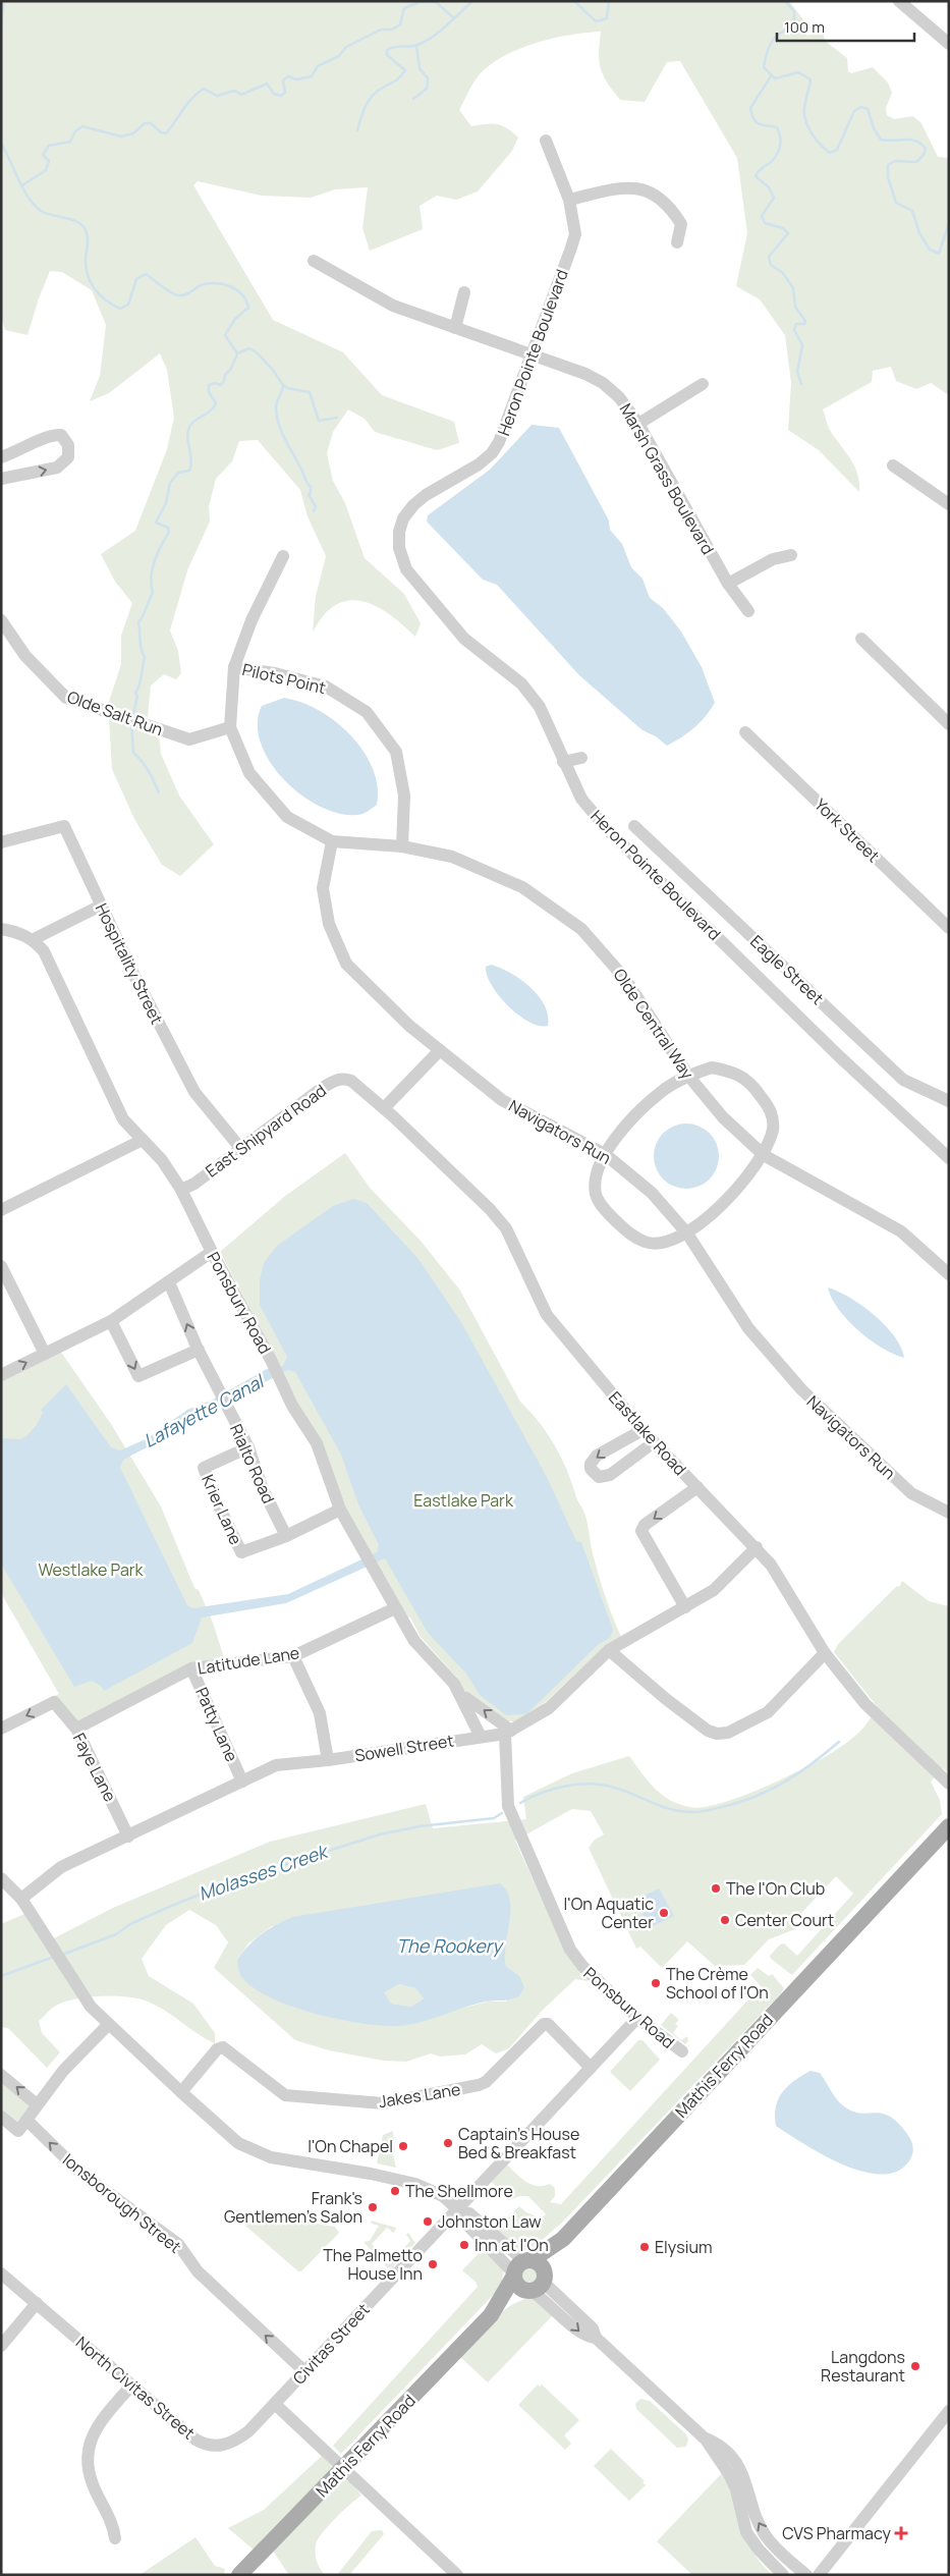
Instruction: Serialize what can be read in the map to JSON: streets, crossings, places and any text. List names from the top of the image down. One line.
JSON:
{"streets":{"main road":["Mathis Ferry Road"],"street":["Heron Pointe Boulevard","Marsh Grass Boulevard","Pilots Point","Olde Salt Run","York Street","Hospitality Street","Eagle Street","Olde Central Way","East Shipyard Road","Navigators Run","Ponsbury Road","Eastlake Road","Rialto Road","Krier Lane","Latitude Lane","Patty Lane","Sowell Street","Faye Lane","Jakes Lane","Ionsborough Street","Civitas Street","North Civitas Street"]},"crossings":[["Heron Pointe Boulevard","Marsh Grass Boulevard"],["Pilots Point","Olde Central Way"],["Olde Salt Run","Olde Central Way"],["Hospitality Street","East Shipyard Road"],["Olde Central Way","Navigators Run"],["East Shipyard Road","Ponsbury Road"],["East Shipyard Road","Eastlake Road"],["Ponsbury Road","Latitude Lane"],["Ponsbury Road","Sowell Street"],["Ponsbury Road","Civitas Street"],["Eastlake Road","Sowell Street"],["Rialto Road","Krier Lane"],["Latitude Lane","Patty Lane"],["Latitude Lane","Faye Lane"],["Patty Lane","Sowell Street"],["Sowell Street","Faye Lane"],["Jakes Lane","Civitas Street"],["Ionsborough Street","Civitas Street"],["Civitas Street","North Civitas Street"]],"one_way":["Faye Lane","Ionsborough Street"],"water":["Lafayette Canal","Molasses Creek","The Rookery"],"parks":["Eastlake Park","Westlake Park"],"places":{"other":["The I'On Club","I'On Aquatic Center","Center Court","The Crème School of I'On","Captain's House Bed & Breakfast","I'On Chapel","The Shellmore","Frank's Gentlemen's Salon","Johnston Law","Inn at I'On","Elysium","The Palmetto House Inn","Langdons Restaurant"],"health":["CVS Pharmacy"]},"scale_bar":"100 m"}
